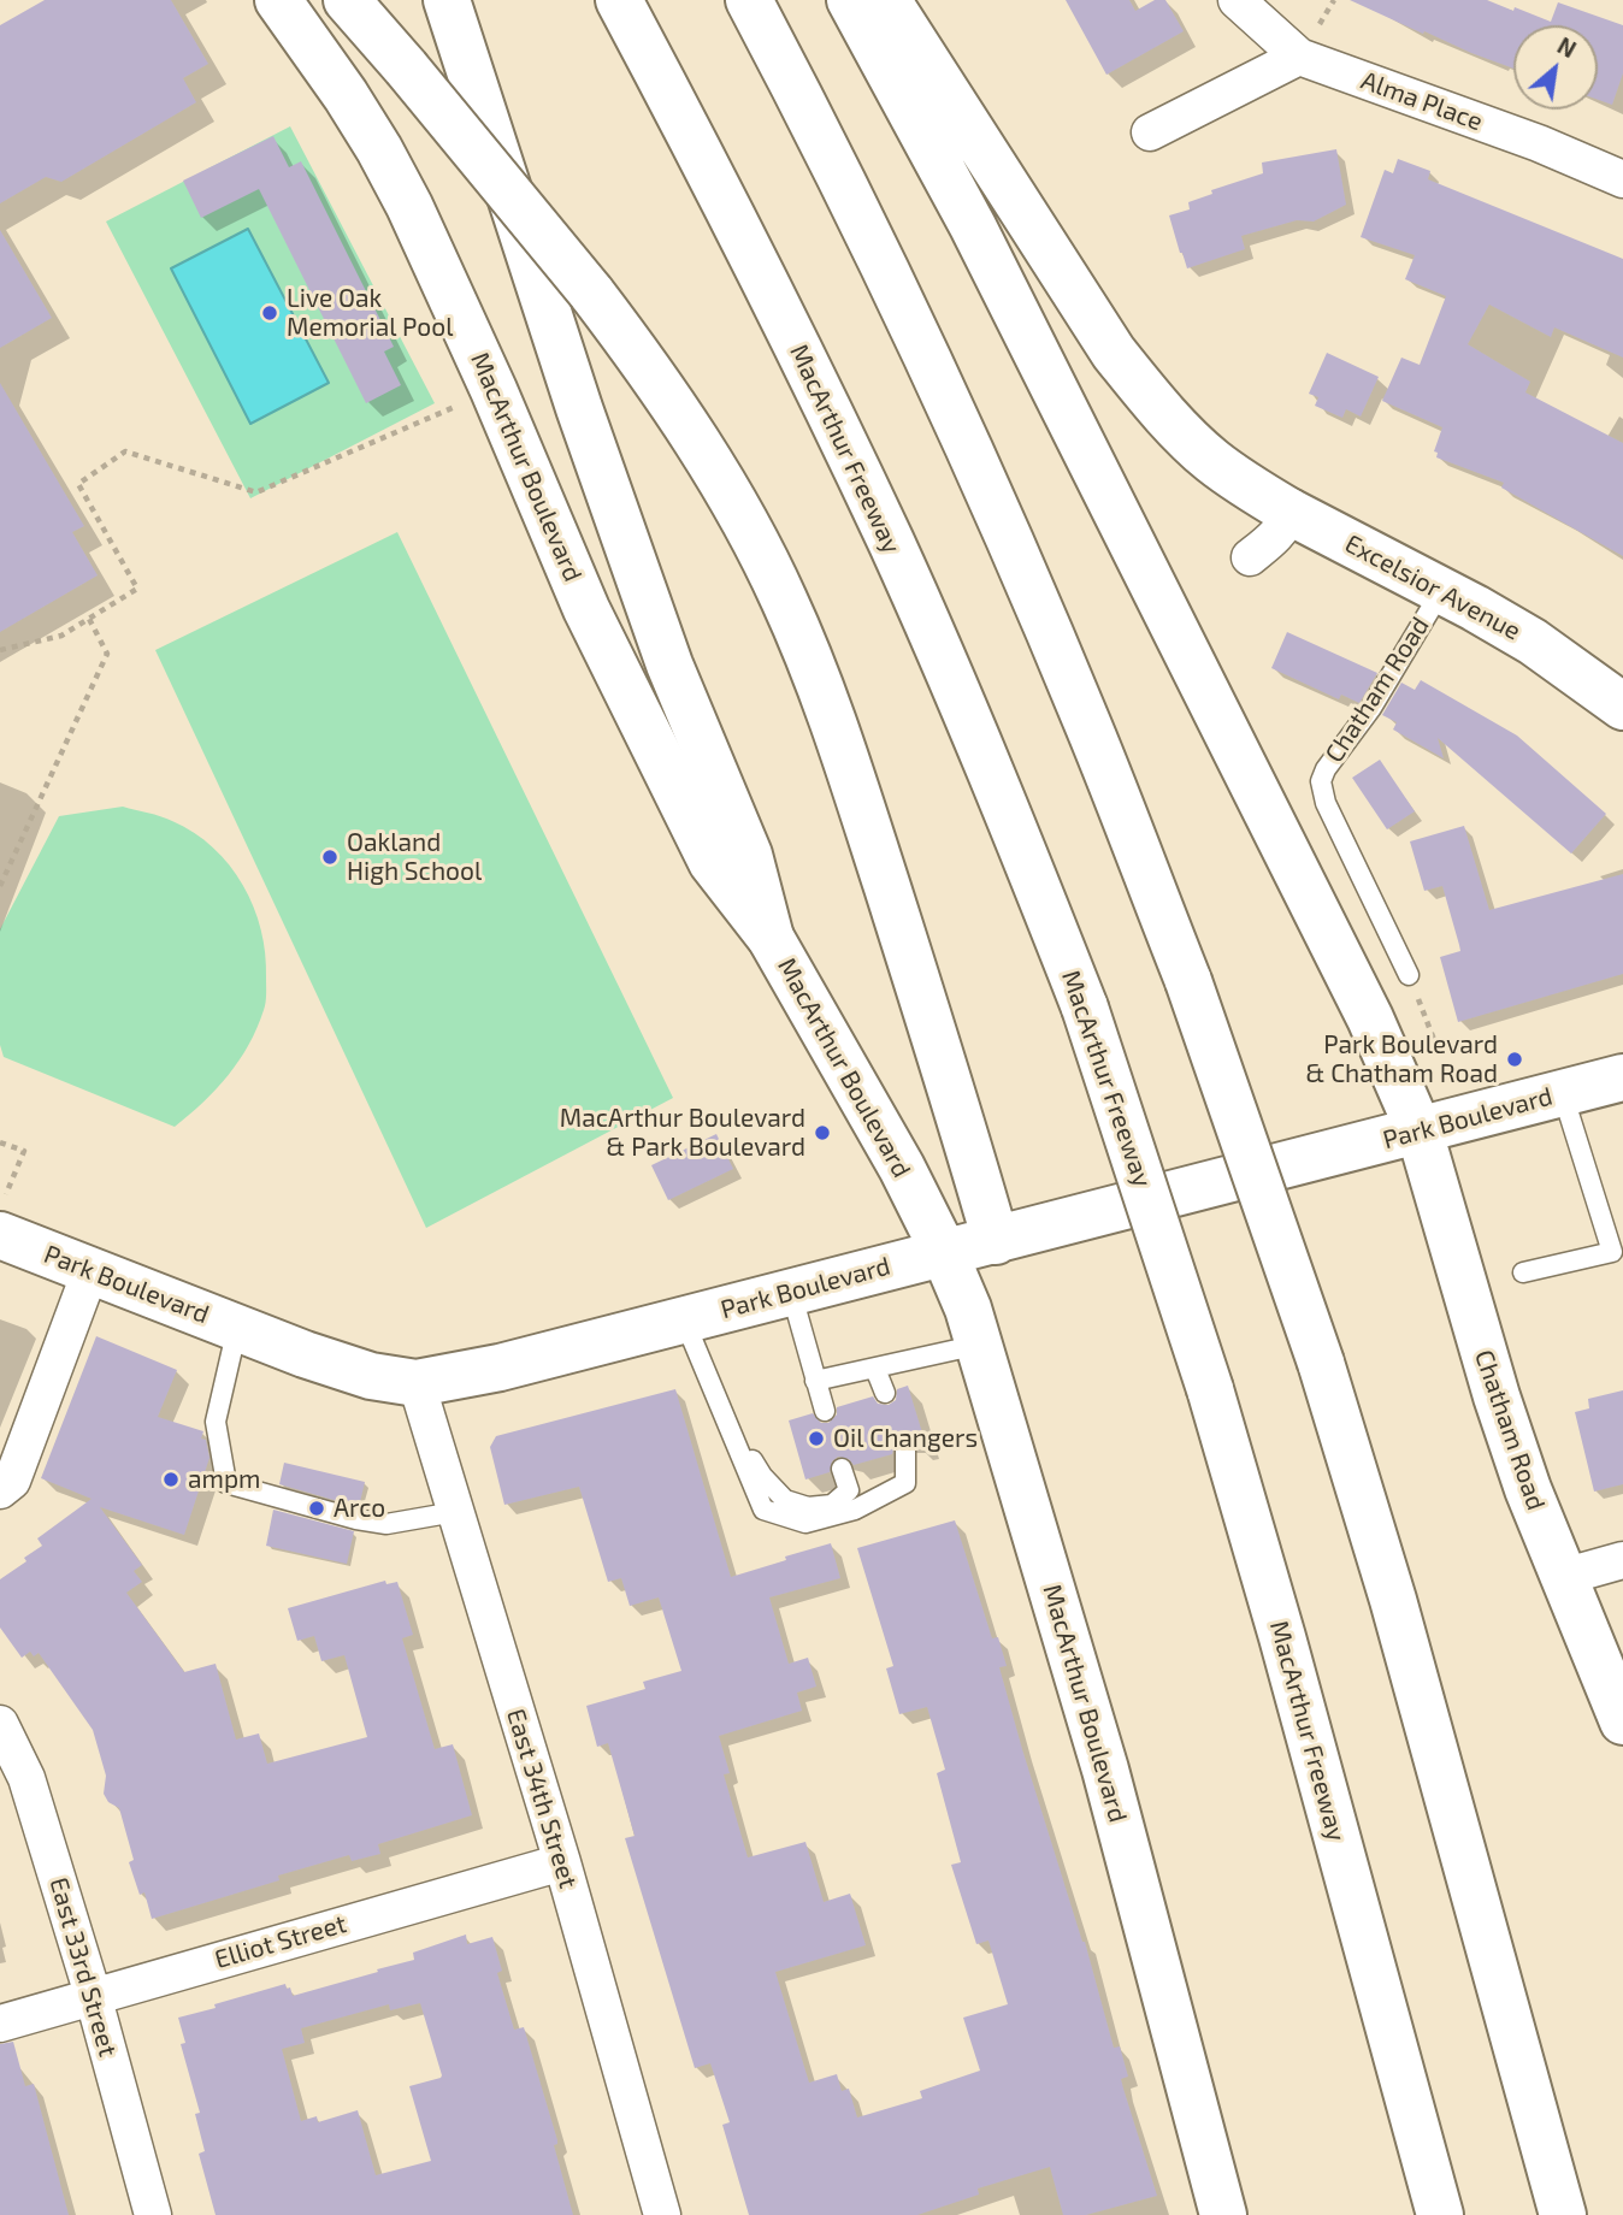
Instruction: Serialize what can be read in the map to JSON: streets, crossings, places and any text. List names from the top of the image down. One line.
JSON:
{"streets":{"main road":["MacArthur Freeway","MacArthur Boulevard","Excelsior Avenue","Chatham Road","Park Boulevard"],"street":["Alma Place","East 34th Street","Elliot Street","East 33rd Street"]},"crossings":[["MacArthur Boulevard","Park Boulevard"],["Excelsior Avenue","Chatham Road"],["Chatham Road","Park Boulevard"],["Park Boulevard","East 34th Street"],["East 34th Street","Elliot Street"],["Elliot Street","East 33rd Street"]],"places":["Live Oak Memorial Pool","Oakland High School","Park Boulevard & Chatham Road","MacArthur Boulevard & Park Boulevard","Oil Changers","ampm","Arco"],"north":"top right"}
